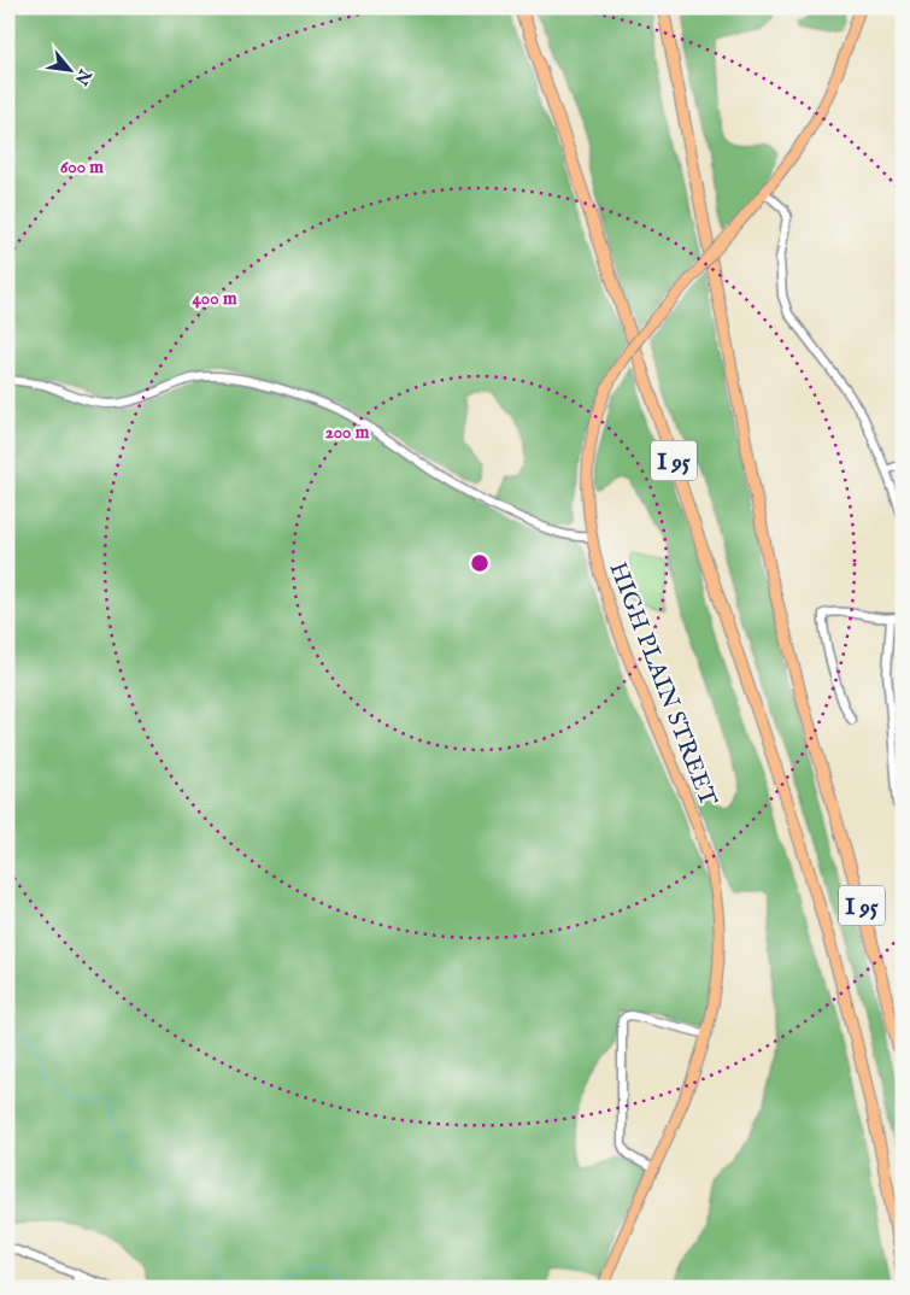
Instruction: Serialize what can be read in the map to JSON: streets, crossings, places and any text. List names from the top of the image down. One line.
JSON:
{"streets":{"highway":["I 95"],"main road":["HIGH PLAIN STREET"]},"north":"bottom right","rings":["600 m","400 m","200 m"]}
